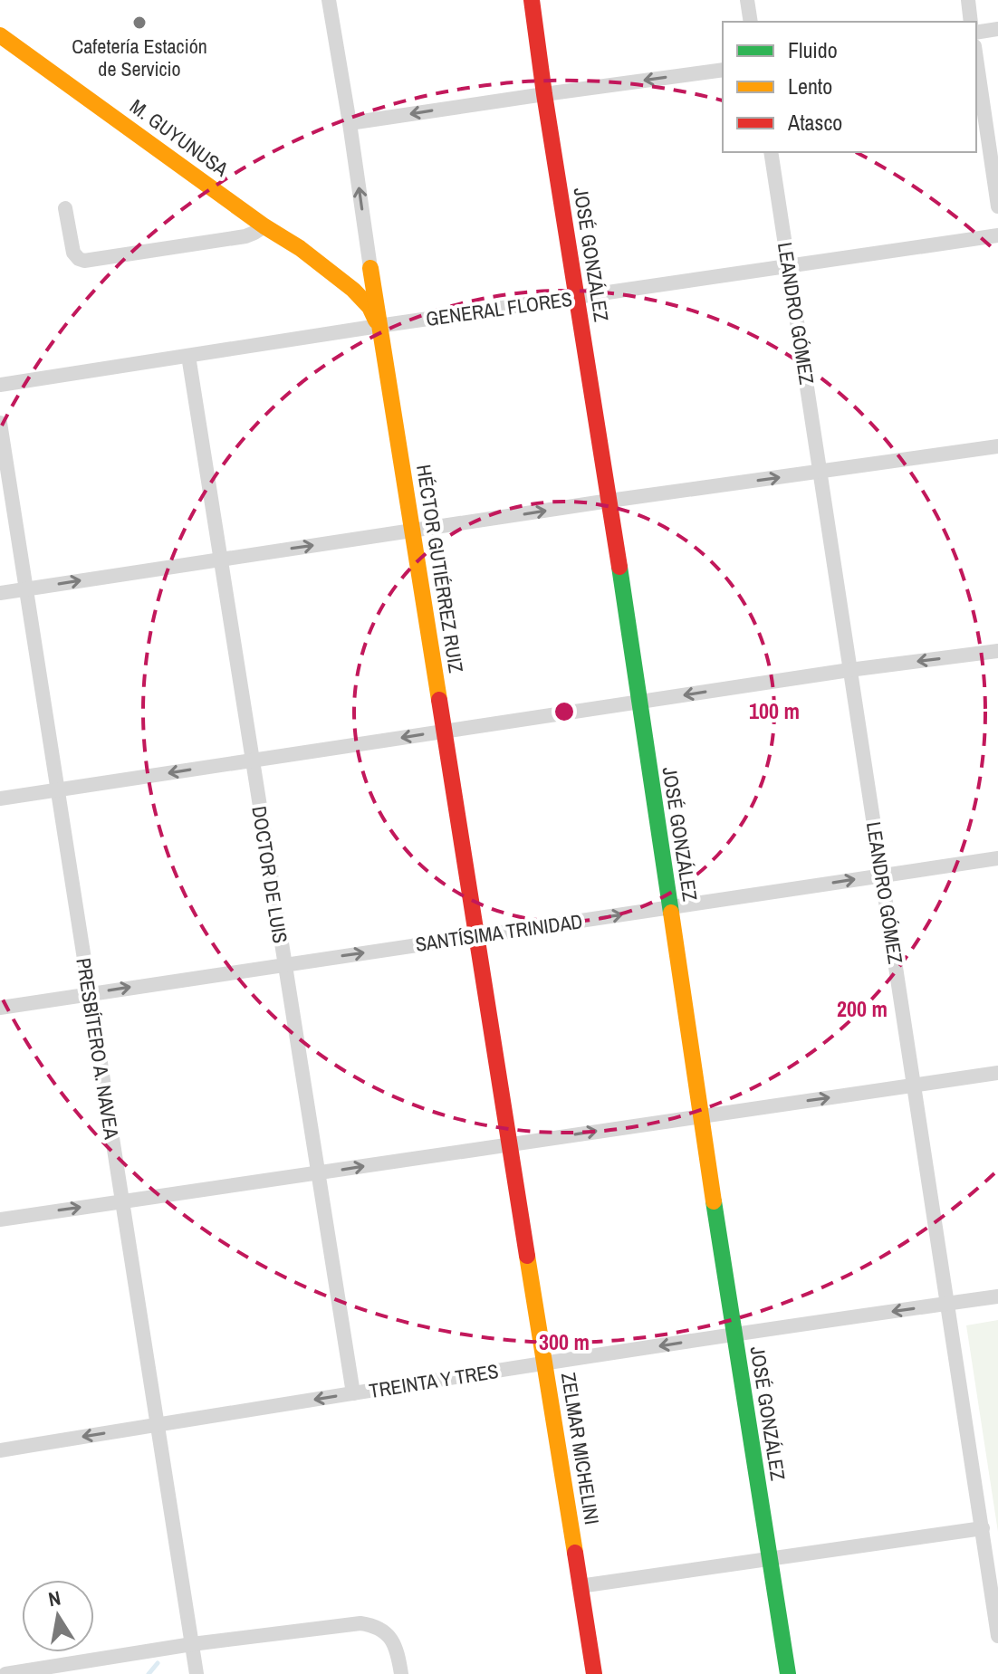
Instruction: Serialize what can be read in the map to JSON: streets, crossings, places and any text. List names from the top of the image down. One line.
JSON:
{"streets":{"main road":["M. GUYUNUSA","JOSÉ GONZÁLEZ","HÉCTOR GUTIÉRREZ RUIZ","ZELMAR MICHELINI"],"street":["GENERAL FLORES","LEANDRO GÓMEZ","DOCTOR DE LUIS","SANTÍSIMA TRINIDAD","PRESBÍTERO A. NAVEA","TREINTA Y TRES"]},"crossings":[["M. GUYUNUSA","GENERAL FLORES"],["M. GUYUNUSA","HÉCTOR GUTIÉRREZ RUIZ"],["JOSÉ GONZÁLEZ","GENERAL FLORES"],["JOSÉ GONZÁLEZ","SANTÍSIMA TRINIDAD"],["JOSÉ GONZÁLEZ","TREINTA Y TRES"],["GENERAL FLORES","LEANDRO GÓMEZ"],["GENERAL FLORES","HÉCTOR GUTIÉRREZ RUIZ"],["GENERAL FLORES","DOCTOR DE LUIS"],["LEANDRO GÓMEZ","SANTÍSIMA TRINIDAD"],["LEANDRO GÓMEZ","TREINTA Y TRES"],["HÉCTOR GUTIÉRREZ RUIZ","SANTÍSIMA TRINIDAD"],["HÉCTOR GUTIÉRREZ RUIZ","ZELMAR MICHELINI"],["DOCTOR DE LUIS","SANTÍSIMA TRINIDAD"],["DOCTOR DE LUIS","TREINTA Y TRES"],["SANTÍSIMA TRINIDAD","PRESBÍTERO A. NAVEA"],["PRESBÍTERO A. NAVEA","TREINTA Y TRES"],["TREINTA Y TRES","ZELMAR MICHELINI"]],"one_way":["SANTÍSIMA TRINIDAD","TREINTA Y TRES"],"places":["Cafetería Estación de Servicio"],"legend":["Fluido","Lento","Atasco"],"north":"top","rings":["100 m","200 m","300 m"]}
